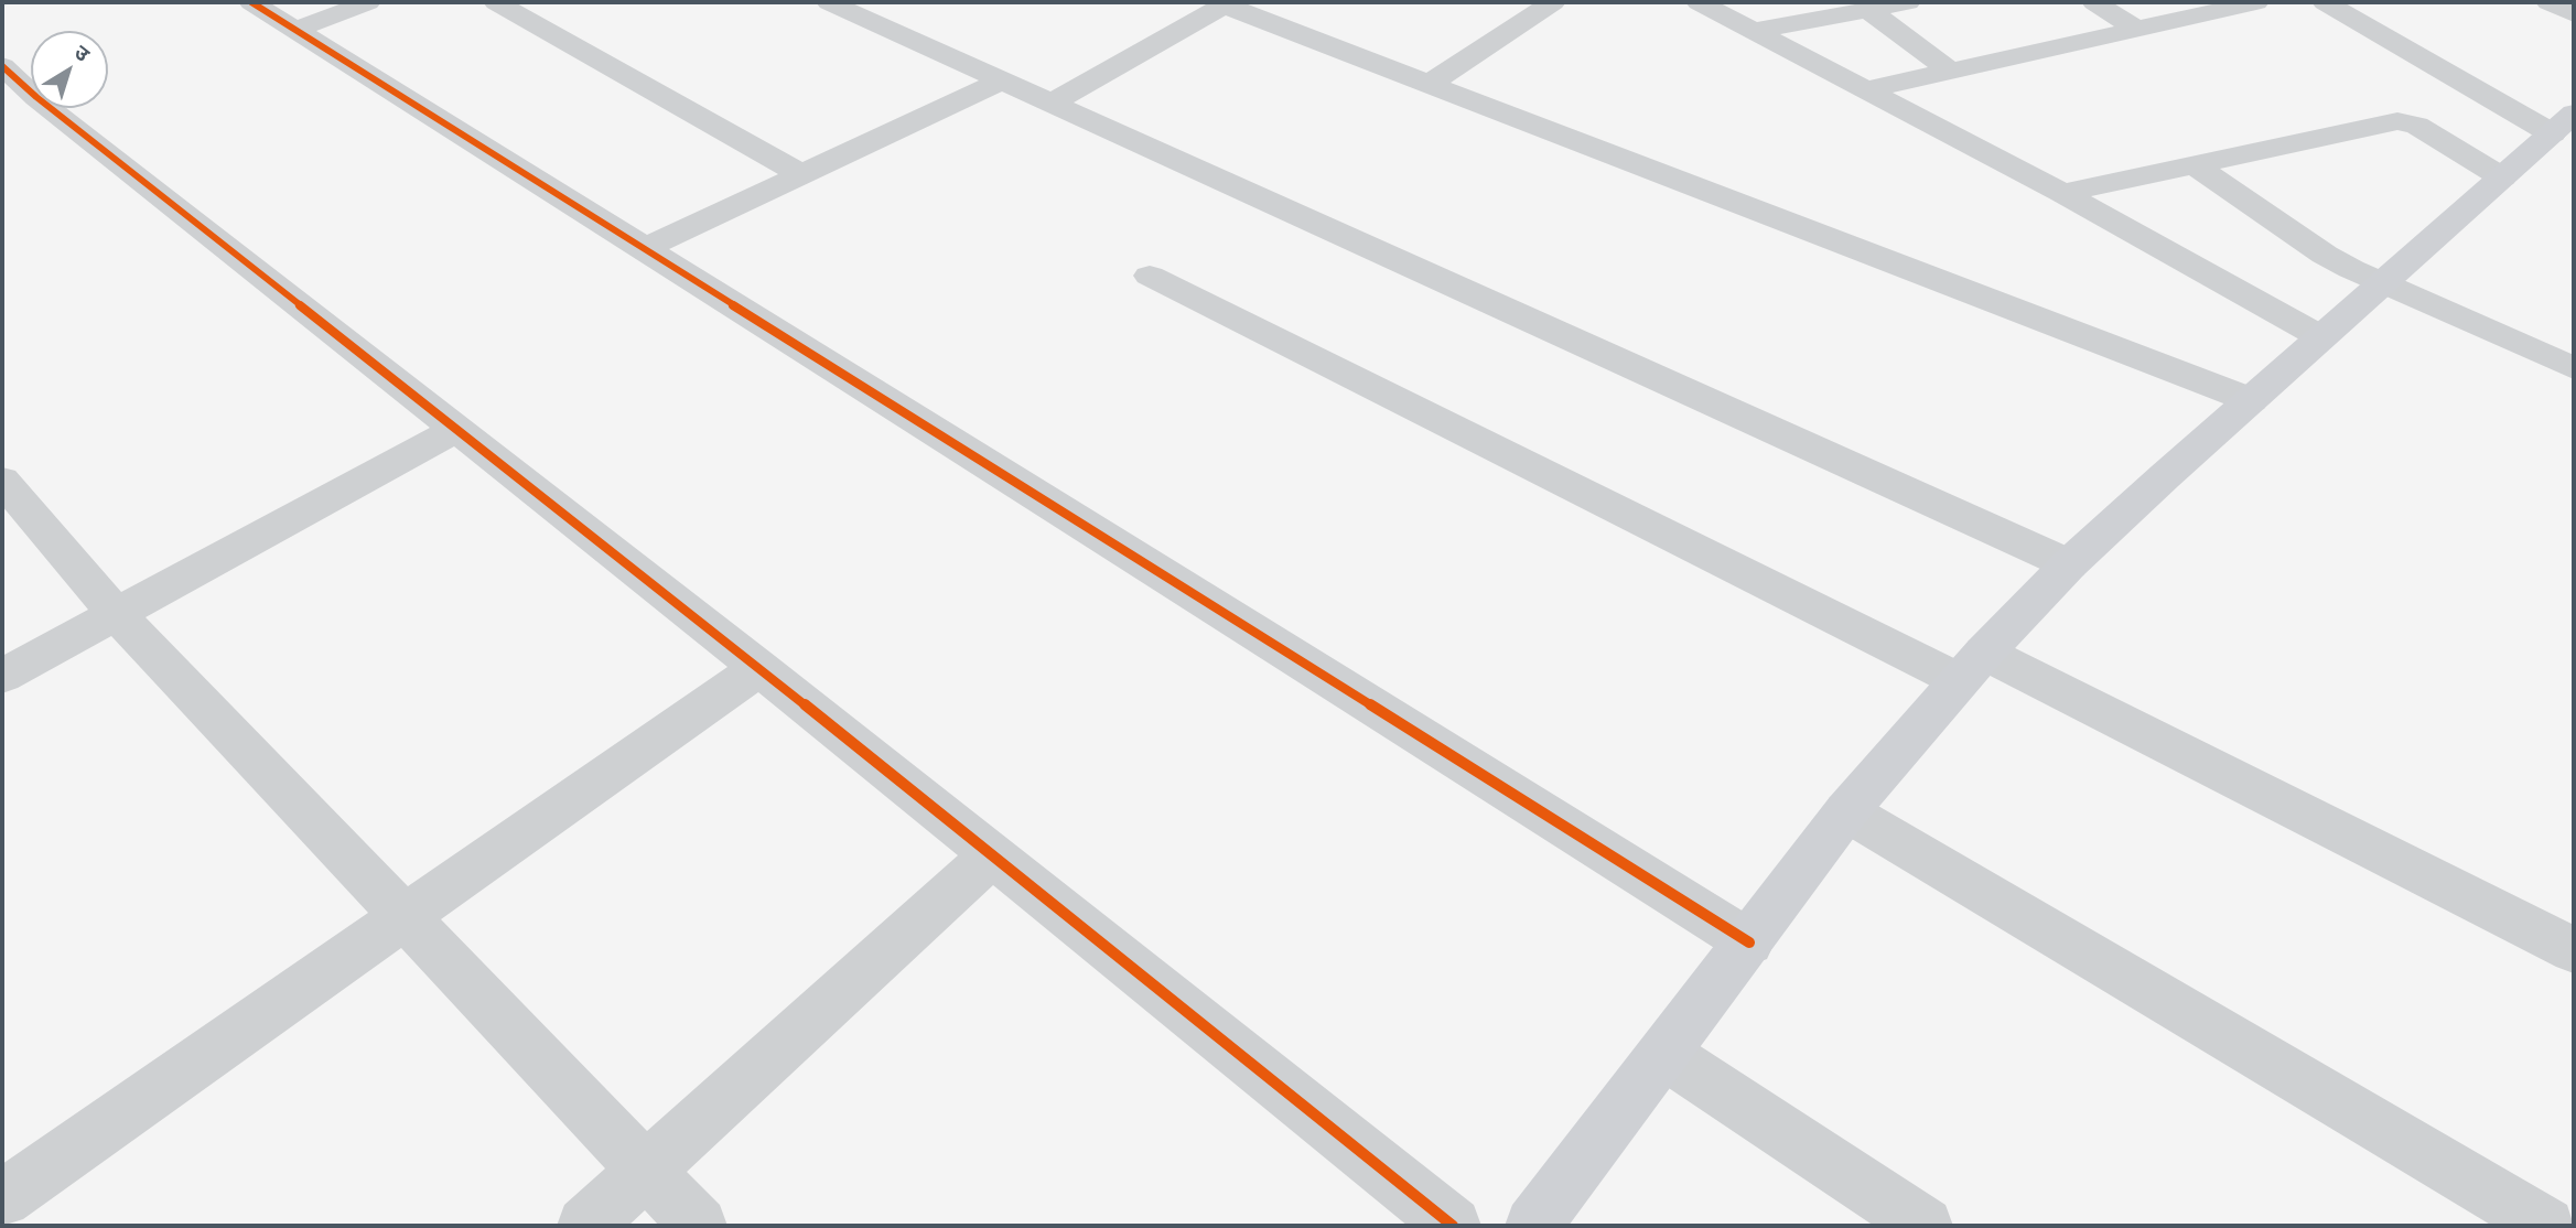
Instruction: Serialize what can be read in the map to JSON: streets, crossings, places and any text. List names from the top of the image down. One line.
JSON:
{"north":"top right"}
